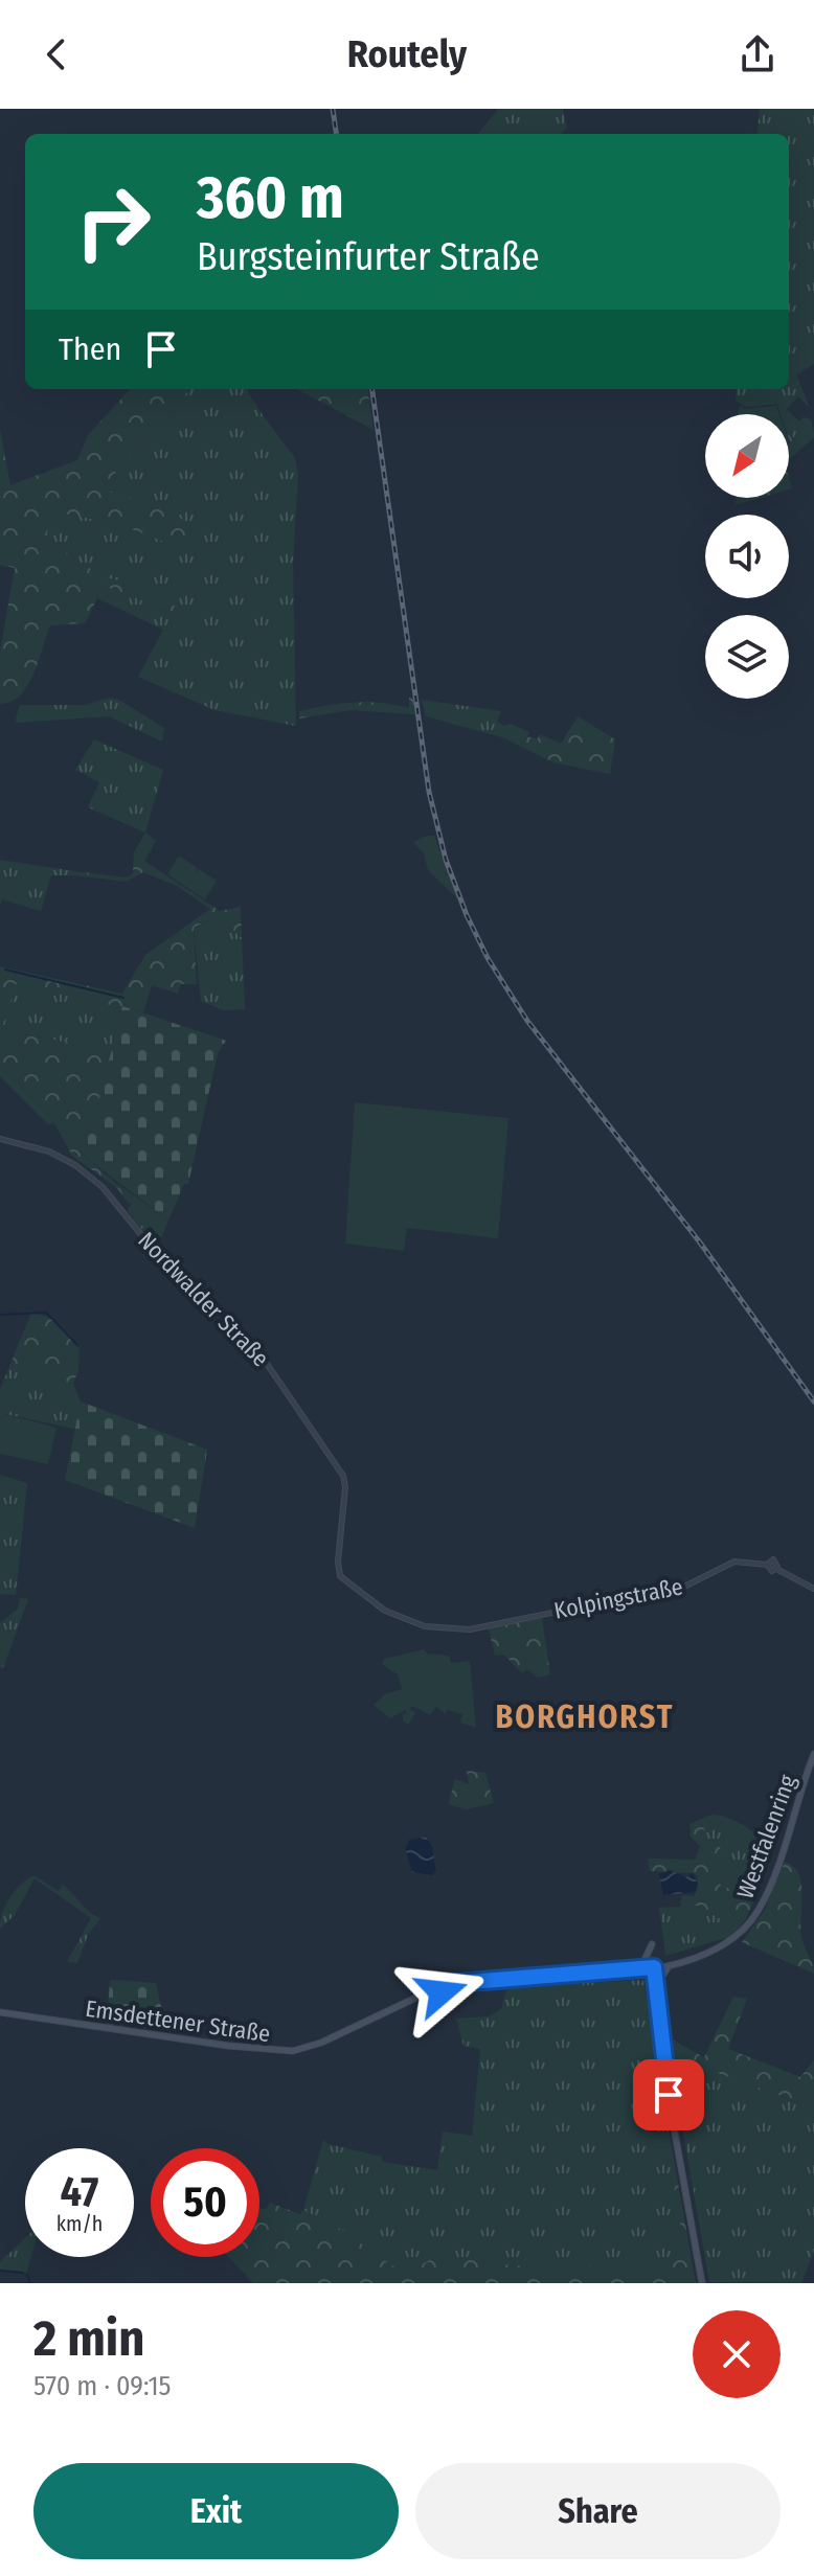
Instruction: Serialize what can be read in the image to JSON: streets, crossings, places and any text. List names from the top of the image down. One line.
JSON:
{"streets":{"main road":["Westfalenring","Emsdettener Straße"],"street":["Nordwalder Straße","Kolpingstraße"]},"crossings":[["Nordwalder Straße","Kolpingstraße"]],"districts":["BORGHORST"],"north":"bottom left","page":{"header":"Routely","turn":["360 m","Burgsteinfurter Straße"],"then":"Then","speed":"47 km/h","limit":"50","heading":["2 min","570 m · 09:15"],"buttons":["Exit","Share"]}}
